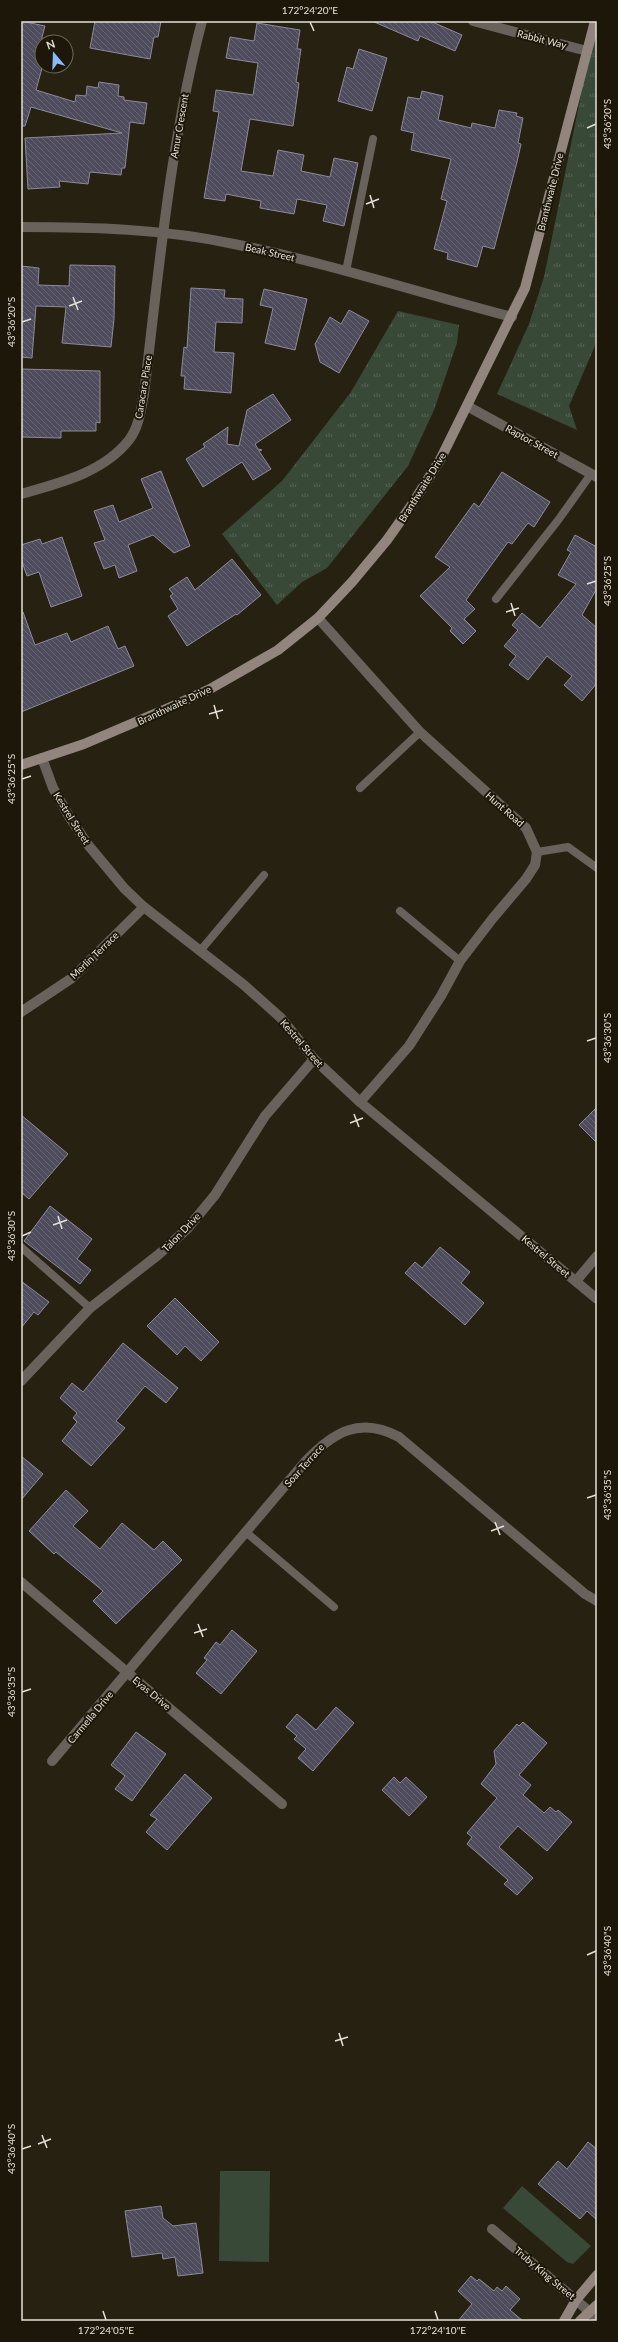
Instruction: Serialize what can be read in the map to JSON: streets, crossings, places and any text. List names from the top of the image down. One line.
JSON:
{"streets":{"street":["Rabbit Way","Amur Crescent","Branthwaite Drive","Beak Street","Caracara Place","Raptor Street","Hunt Road","Kestrel Street","Merlin Terrace","Talon Drive","Soar Terrace","Eyas Drive","Carmella Drive","Truby King Street"]},"crossings":[["Rabbit Way","Branthwaite Drive"],["Amur Crescent","Beak Street"],["Amur Crescent","Caracara Place"],["Branthwaite Drive","Beak Street"],["Branthwaite Drive","Raptor Street"],["Branthwaite Drive","Hunt Road"],["Branthwaite Drive","Kestrel Street"],["Beak Street","Caracara Place"],["Kestrel Street","Merlin Terrace"],["Kestrel Street","Talon Drive"],["Soar Terrace","Eyas Drive"],["Soar Terrace","Carmella Drive"],["Eyas Drive","Carmella Drive"]],"north":"top","coordinates":["172°24'20\"E","43°36'20\"S","43°36'25\"S","43°36'30\"S","43°36'35\"S","43°36'40\"S","172°24'05\"E","172°24'10\"E"]}
